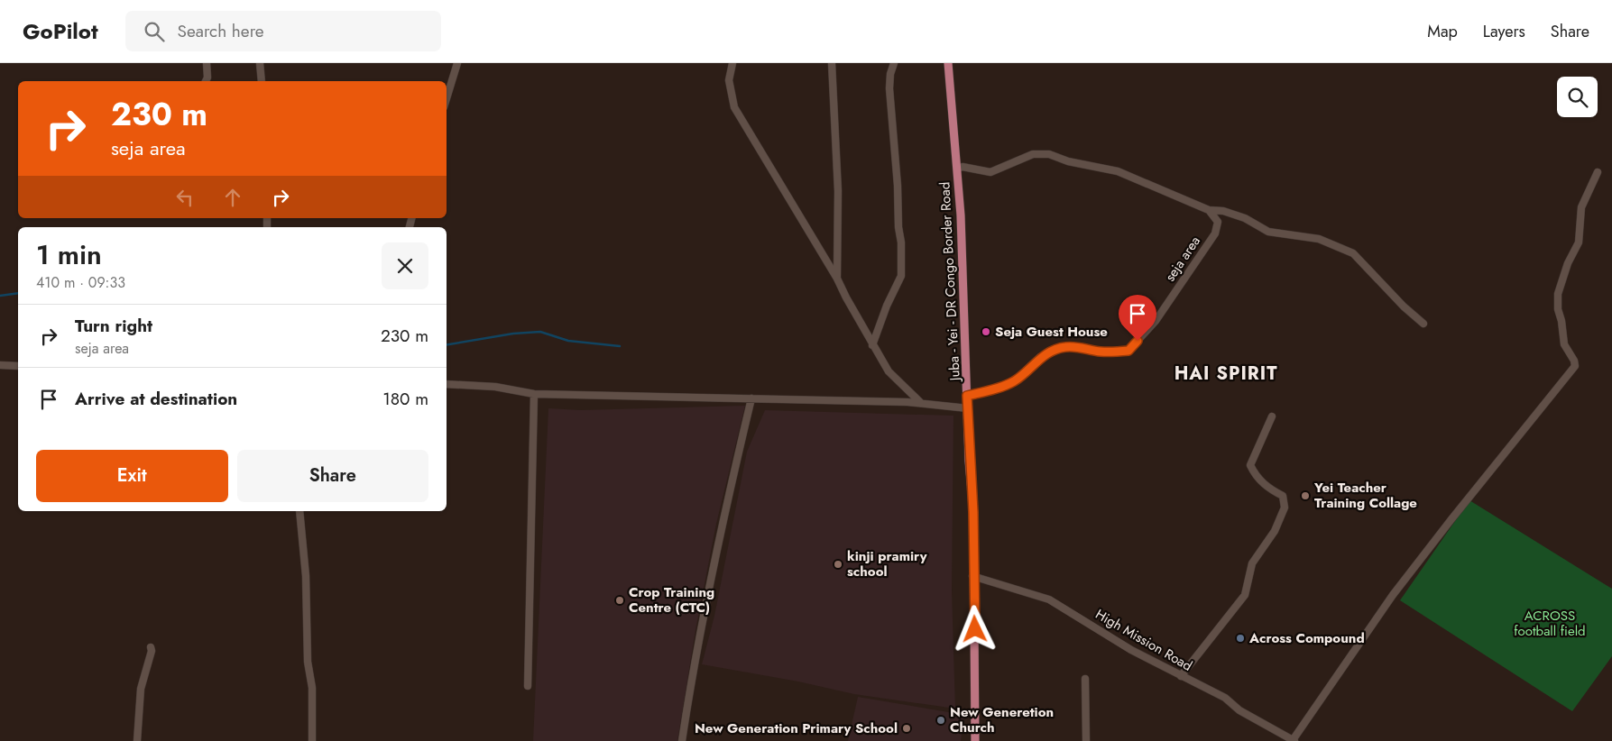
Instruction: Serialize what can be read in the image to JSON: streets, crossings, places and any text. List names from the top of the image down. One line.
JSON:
{"streets":{"main road":["Juba - Yei - DR Congo Border Road"],"street":["seja area","High Mission Road"]},"crossings":[["seja area","Juba - Yei - DR Congo Border Road"],["Juba - Yei - DR Congo Border Road","High Mission Road"]],"districts":["HAI SPIRIT"],"parks":["ACROSS football field"],"places":["Seja Guest House","Yei Teacher Training Collage","kinji pramiry school","Crop Training Centre (CTC)","Across Compound","New Generetion Church","New Generation Primary School"],"page":{"header":"GoPilot","search":"Search here","nav":["Map","Layers","Share"],"turn":["230 m","seja area"],"heading":["1 min","410 m · 09:33"],"list":[{"name":"Turn right","note":"seja area","value":"230 m"},{"name":"Arrive at destination","value":"180 m"}],"buttons":["Exit","Share"]}}
